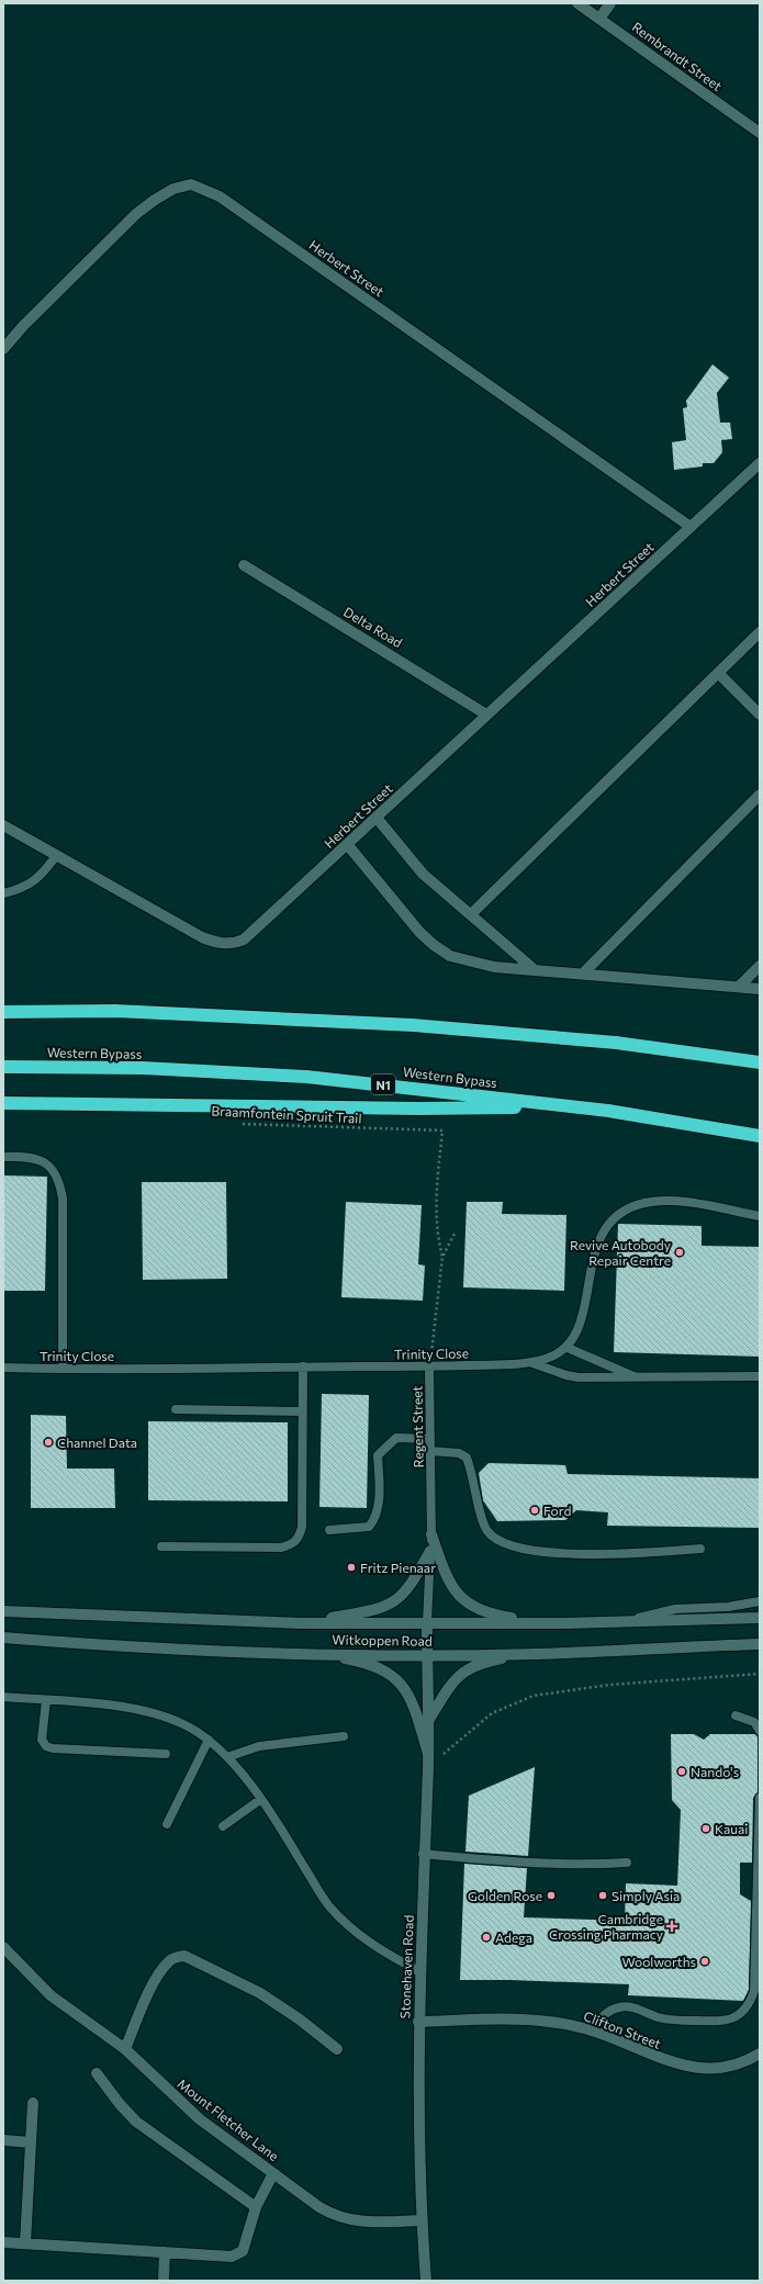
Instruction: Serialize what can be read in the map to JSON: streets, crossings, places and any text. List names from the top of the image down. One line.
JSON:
{"streets":{"highway":["Western Bypass","N1"],"street":["Rembrandt Street","Herbert Street","Delta Road","Witkoppen Road","Stonehaven Road","Clifton Street","Mount Fletcher Lane"],"lane":["Trinity Close","Regent Street"],"path":["Braamfontein Spruit Trail"]},"crossings":[["Herbert Street","Delta Road"],["Braamfontein Spruit Trail","Regent Street"],["Trinity Close","Regent Street"],["Regent Street","Witkoppen Road"],["Regent Street","Stonehaven Road"],["Witkoppen Road","Stonehaven Road"],["Stonehaven Road","Clifton Street"],["Stonehaven Road","Mount Fletcher Lane"]],"places":{"other":["Revive Autobody Repair Centre","Channel Data","Ford","Fritz Pienaar","Nando's","Kauai","Golden Rose","Simply Asia","Adega","Woolworths"],"health":["Cambridge Crossing Pharmacy"]}}
